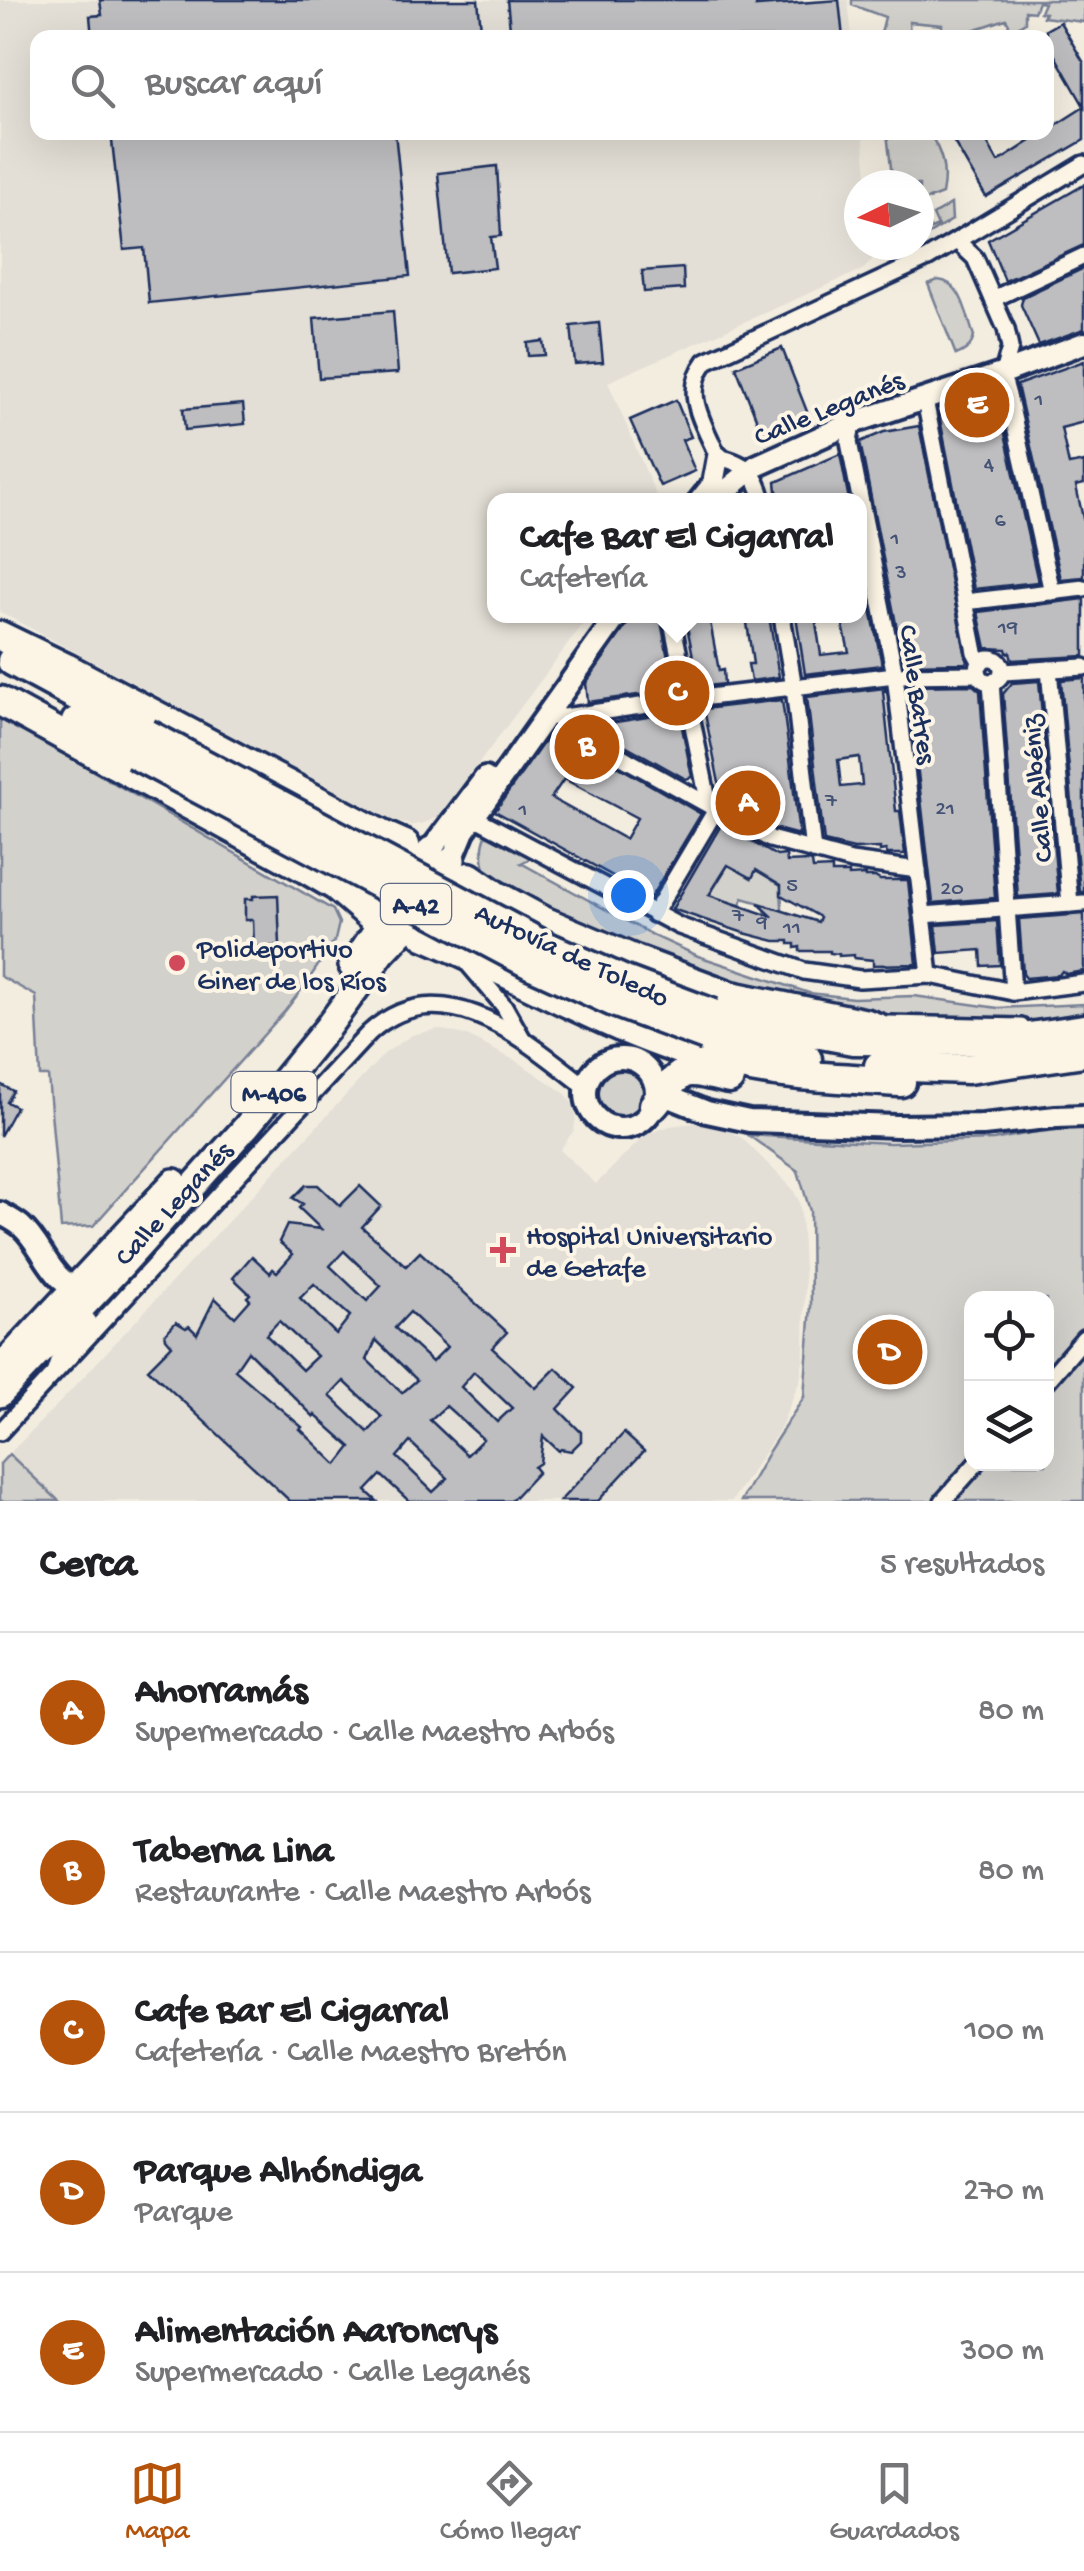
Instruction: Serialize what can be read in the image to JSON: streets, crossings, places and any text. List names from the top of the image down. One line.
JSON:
{"streets":{"highway":["Calle Leganés","A-42","Autovía de Toledo","M-406"],"street":["Calle Batres","Calle Albéniz"]},"crossings":[["Calle Leganés","Calle Batres"]],"places":{"other":["Polideportivo Giner de los Ríos"],"health":["Hospital Universitario de Getafe"]},"house_numbers":["1","4","6","1","3","19","7","21","1","5","20","7","9","11"],"north":"left","page":{"search":"Buscar aquí","pins":["E","C","B","A","D"],"popup":["Cafe Bar El Cigarral","Cafetería"],"heading":["Cerca","5 resultados"],"list":[{"mark":"A","name":"Ahorramás","note":"Supermercado · Calle Maestro Arbós","value":"80 m"},{"mark":"B","name":"Taberna Lina","note":"Restaurante · Calle Maestro Arbós","value":"80 m"},{"mark":"C","name":"Cafe Bar El Cigarral","note":"Cafetería · Calle Maestro Bretón","value":"100 m"},{"mark":"D","name":"Parque Alhóndiga","note":"Parque","value":"270 m"},{"mark":"E","name":"Alimentación Aaroncrys","note":"Supermercado · Calle Leganés","value":"300 m"}],"nav":["Mapa","Cómo llegar","Guardados"]}}
